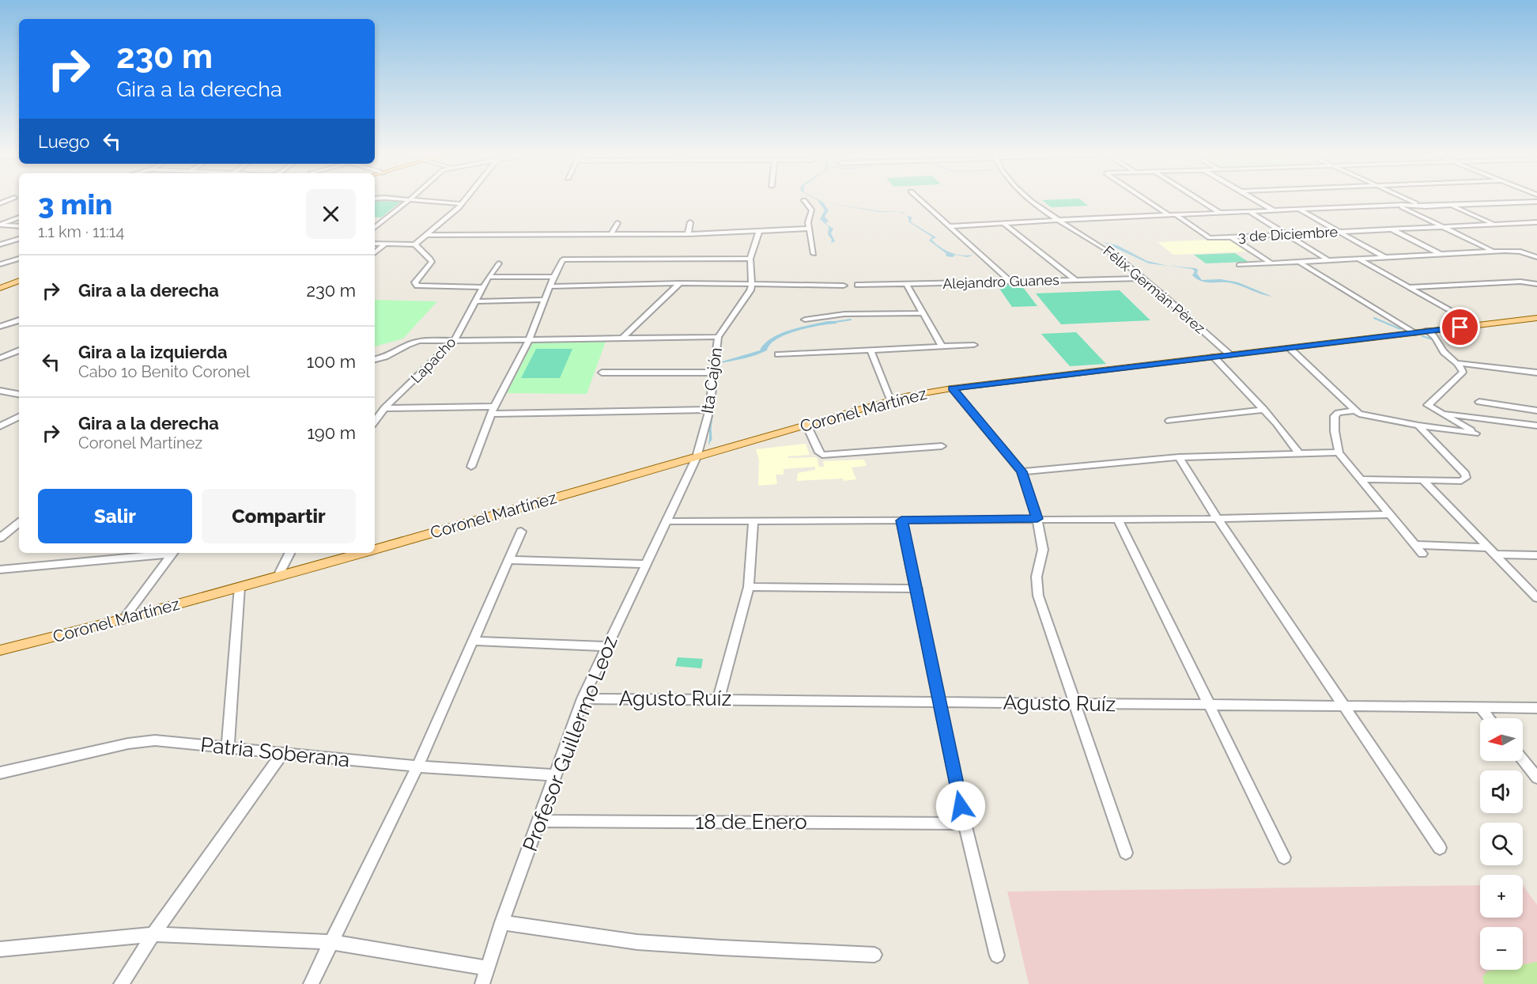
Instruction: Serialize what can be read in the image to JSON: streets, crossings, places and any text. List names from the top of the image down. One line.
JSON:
{"streets":{"main road":["Coronel Martínez"],"street":["3 de Diciembre","Alejandro Guanes","Félix Germán Pérez","Lapacho","Ita Cajón","Agusto Ruíz","Profesor Guillermo Leoz","Patria Soberana","18 de Enero"]},"crossings":[["Alejandro Guanes","Félix Germán Pérez"],["Félix Germán Pérez","Coronel Martínez"],["Ita Cajón","Coronel Martínez"],["Ita Cajón","Profesor Guillermo Leoz"],["Coronel Martínez","Profesor Guillermo Leoz"],["Agusto Ruíz","Profesor Guillermo Leoz"],["Profesor Guillermo Leoz","Patria Soberana"],["Profesor Guillermo Leoz","18 de Enero"]],"north":"left","page":{"turn":["230 m","Gira a la derecha"],"then":"Luego","heading":["3 min","1.1 km · 11:14"],"list":[{"name":"Gira a la derecha","value":"230 m"},{"name":"Gira a la izquierda","note":"Cabo 1o Benito Coronel","value":"100 m"},{"name":"Gira a la derecha","note":"Coronel Martínez","value":"190 m"}],"buttons":["Salir","Compartir"],"map_buttons":["+","−"]}}
